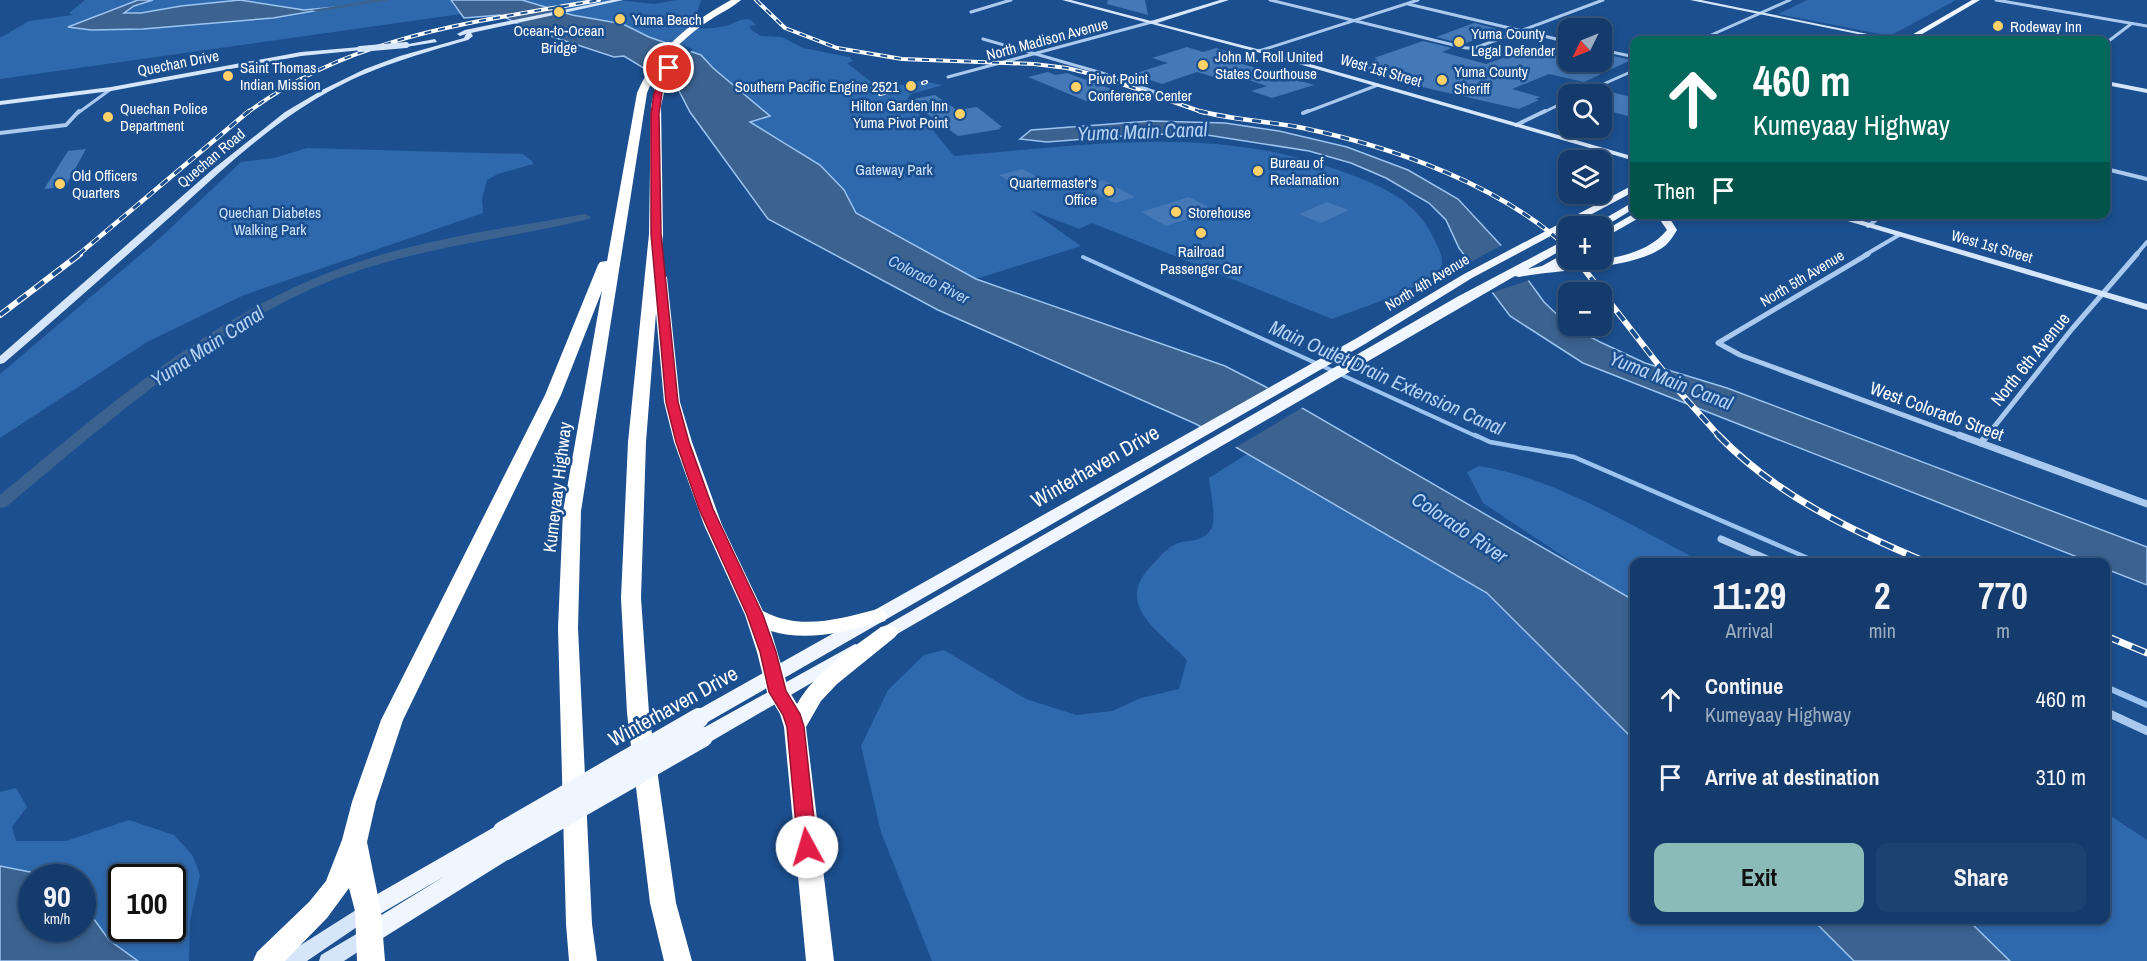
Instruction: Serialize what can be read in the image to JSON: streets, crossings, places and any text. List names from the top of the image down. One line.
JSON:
{"streets":{"highway":["Kumeyaay Highway"],"main road":["North 4th Avenue","Winterhaven Drive"],"street":["North Madison Avenue","Quechan Drive","West 1st Street","Quechan Road","North 5th Avenue","North 6th Avenue","West Colorado Street"]},"crossings":[["North Madison Avenue","West 1st Street"],["Quechan Drive","Quechan Road"],["West 1st Street","North 5th Avenue"],["West 1st Street","North 6th Avenue"],["North 5th Avenue","West Colorado Street"],["North 4th Avenue","Winterhaven Drive"],["North 6th Avenue","West Colorado Street"]],"water":["Yuma Main Canal","Colorado River","Main Outlet Drain Extension Canal"],"parks":["Gateway Park","Quechan Diabetes Walking Park"],"places":["Ocean-to-Ocean Bridge","Yuma Beach","Rodeway Inn","Yuma County Legal Defender","John M. Roll United States Courthouse","Saint Thomas Indian Mission","Yuma County Sheriff","Southern Pacific Engine 2521","Pivot Point Conference Center","Hilton Garden Inn Yuma Pivot Point","Quechan Police Department","Bureau of Reclamation","Old Officers Quarters","Quartermaster's Office","Storehouse","Railroad Passenger Car"],"north":"bottom left","page":{"map_buttons":["+","−"],"turn":["460 m","Kumeyaay Highway"],"then":"Then","eta":["11:29","Arrival","2","min","770","m"],"list":[{"name":"Continue","note":"Kumeyaay Highway","value":"460 m"},{"name":"Arrive at destination","value":"310 m"}],"buttons":["Exit","Share"],"speed":"90 km/h","limit":"100"}}
